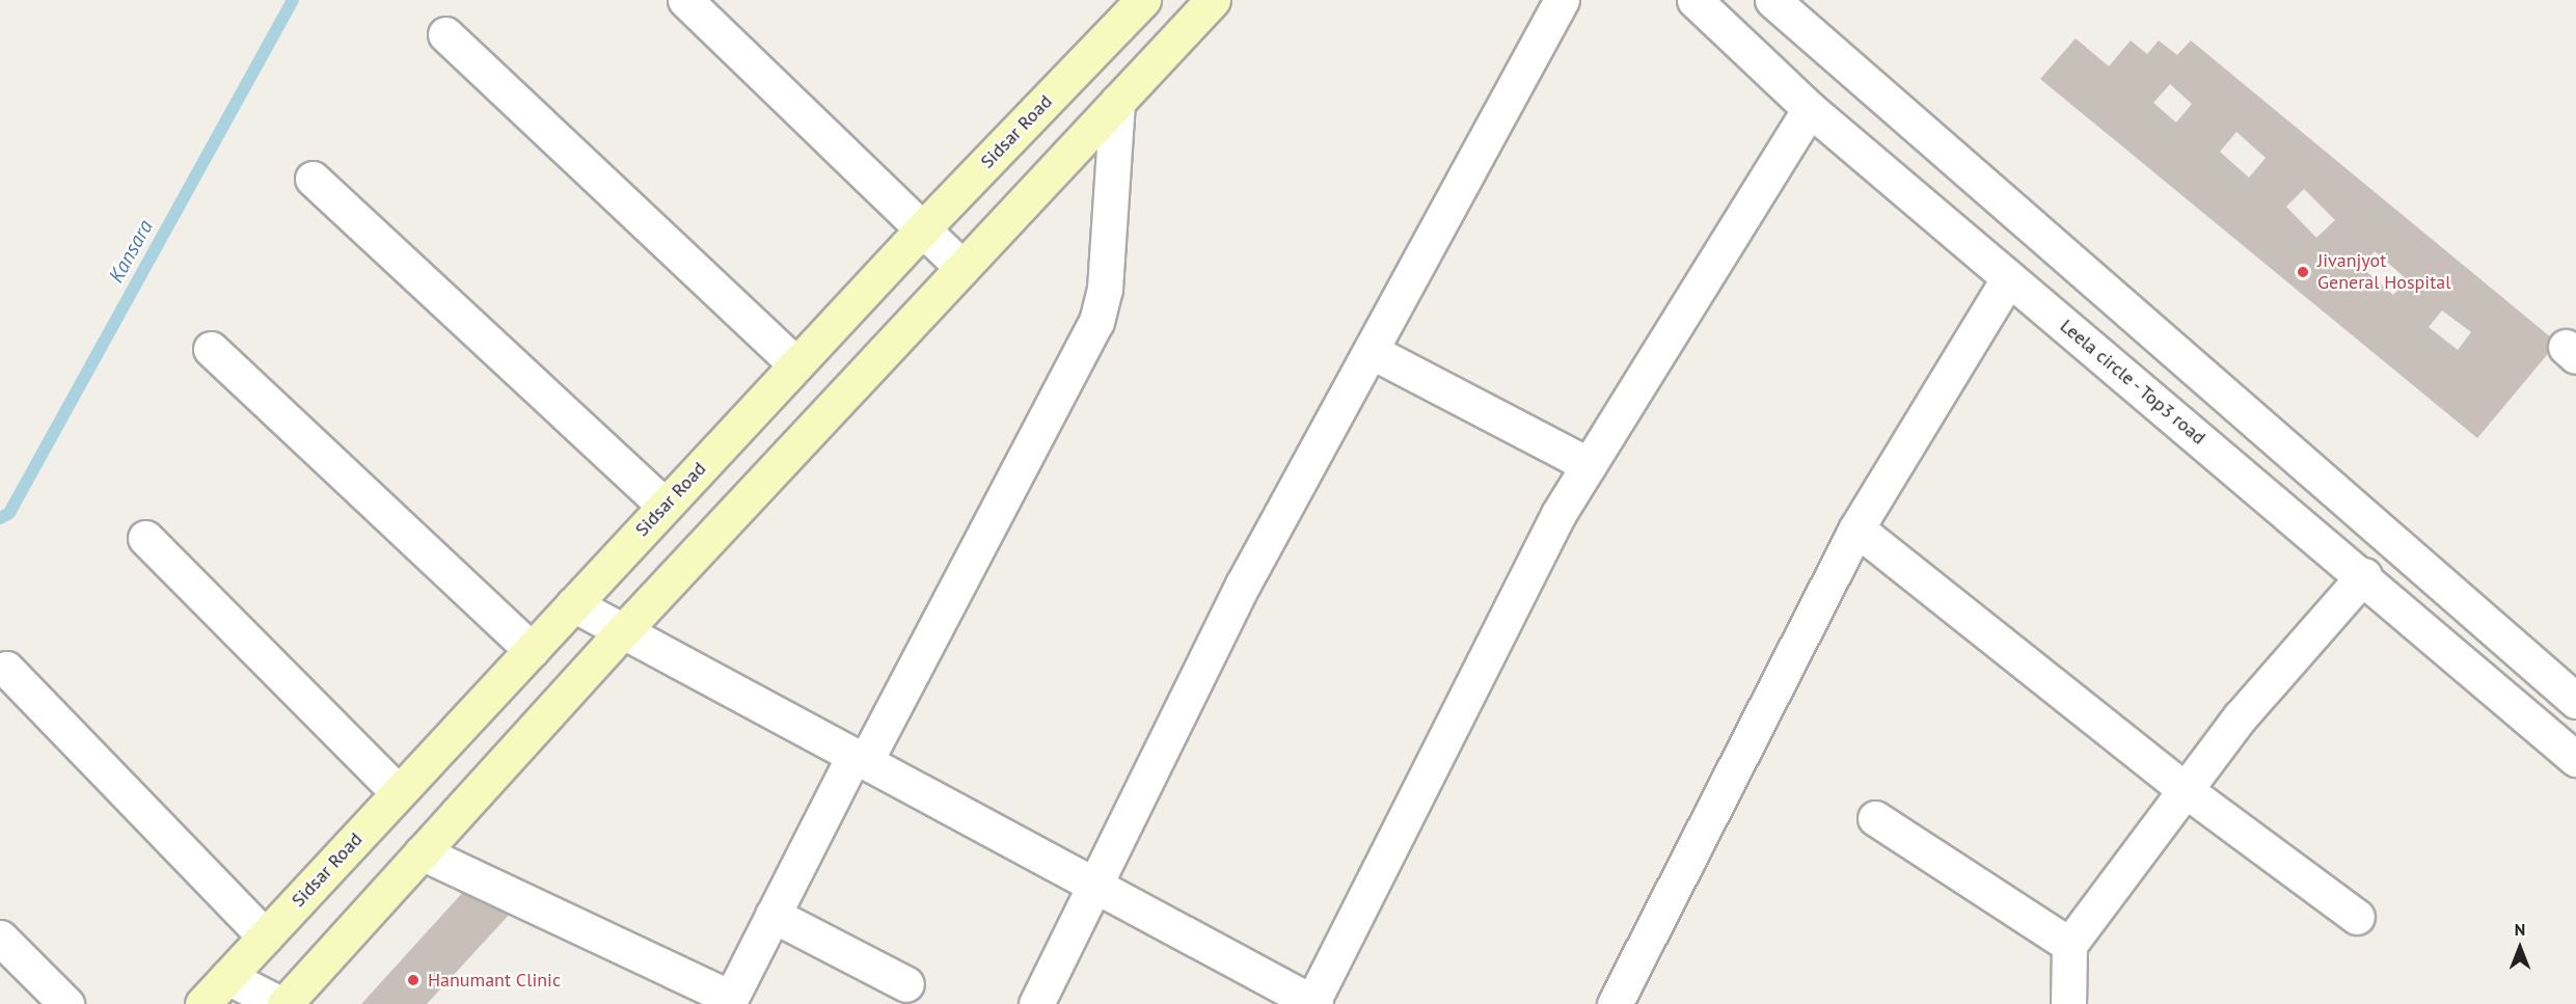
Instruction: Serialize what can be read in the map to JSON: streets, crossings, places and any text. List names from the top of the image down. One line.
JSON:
{"streets":{"main road":["Sidsar Road"],"street":["Leela circle - Top3 road"]},"water":["Kansara"],"places":["Jivanjyot General Hospital","Hanumant Clinic"],"north":"top"}
